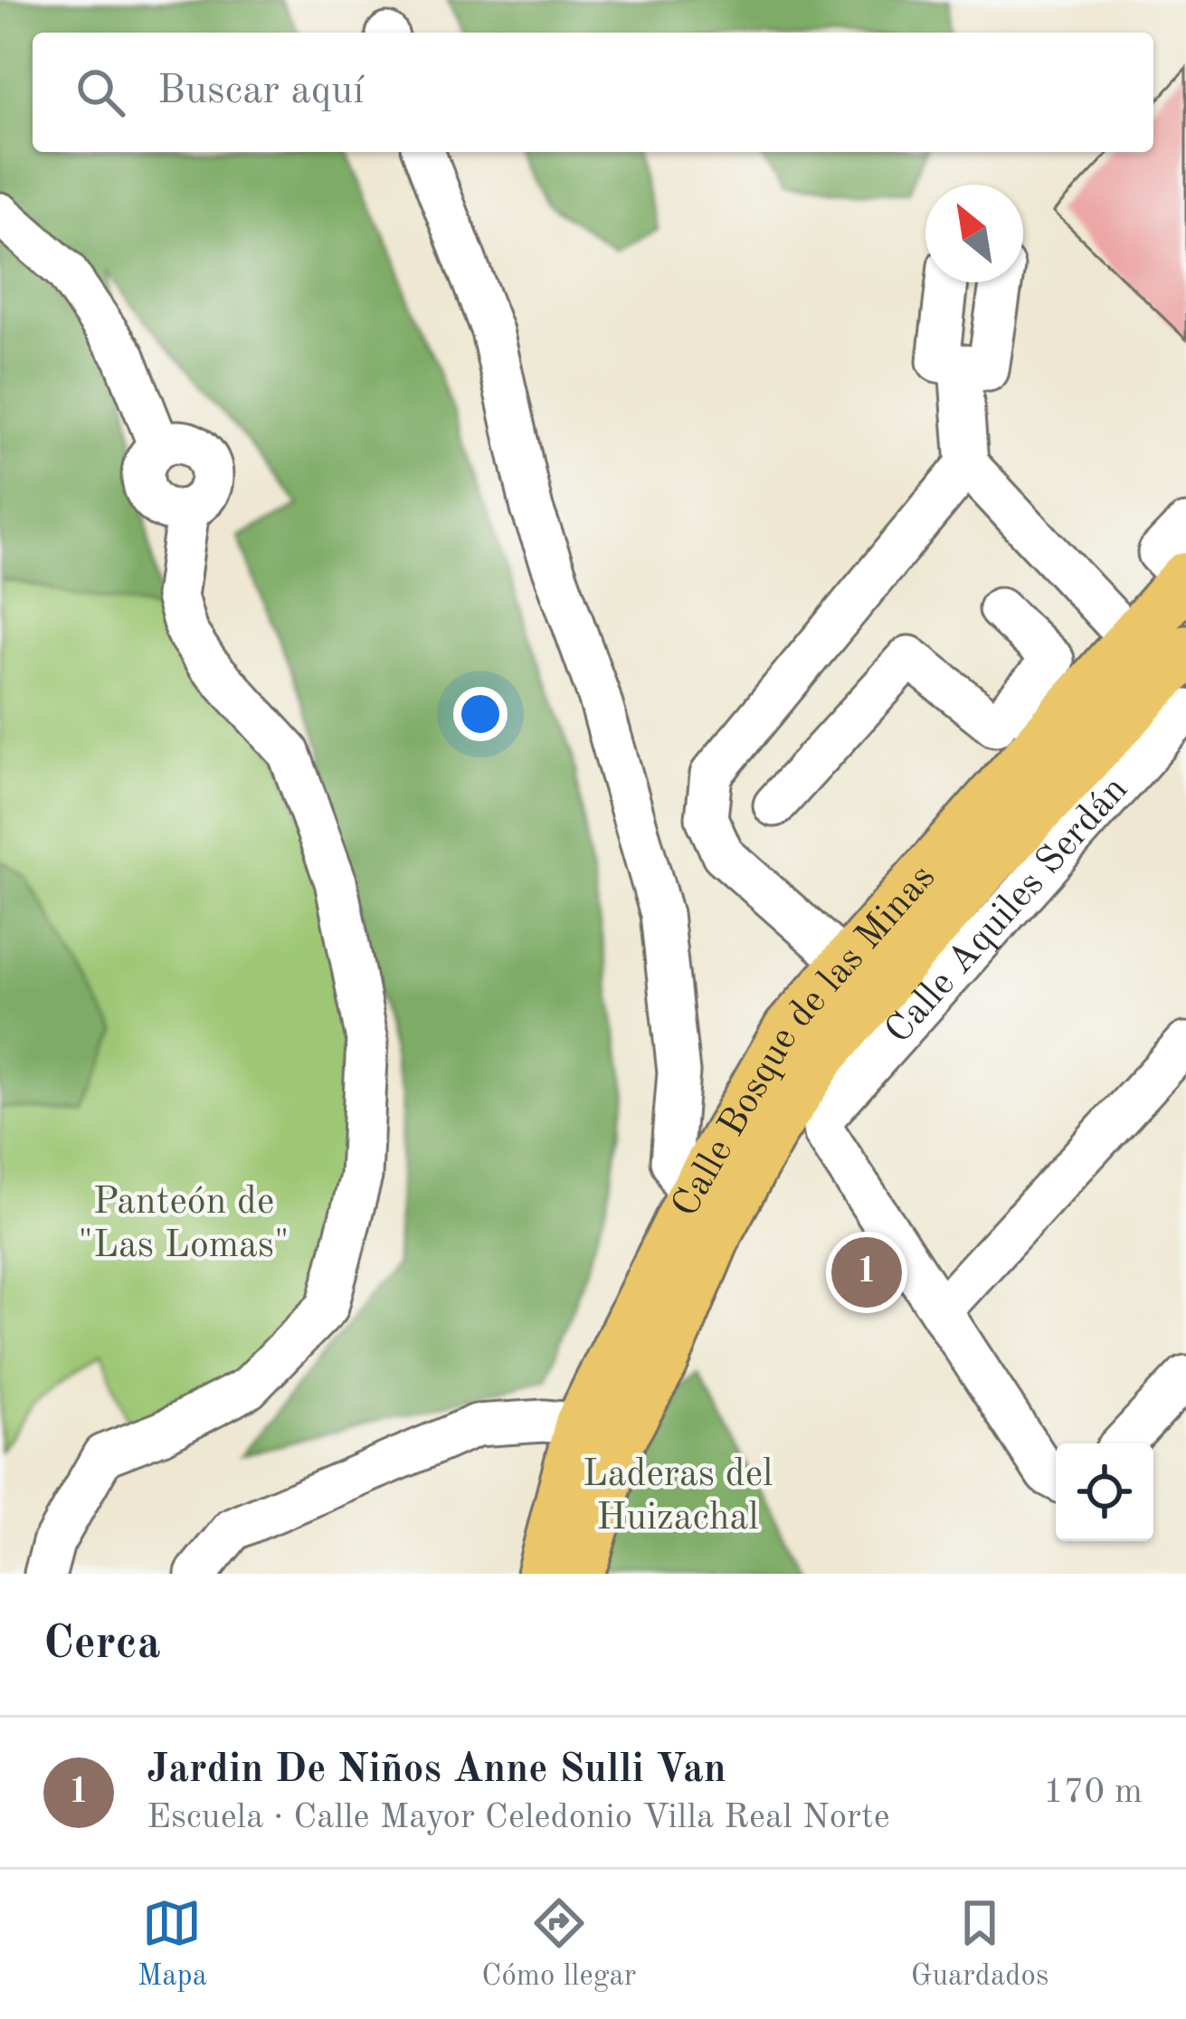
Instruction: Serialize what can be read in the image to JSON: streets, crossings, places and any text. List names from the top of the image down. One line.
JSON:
{"streets":{"main road":["Calle Bosque de las Minas"],"street":["Calle Aquiles Serdán"]},"crossings":[["Calle Aquiles Serdán","Calle Bosque de las Minas"]],"parks":["Panteón de \"Las Lomas\"","Laderas del Huizachal"],"north":"top left","page":{"search":"Buscar aquí","pins":"1","heading":"Cerca","list":[{"mark":"1","name":"Jardin De Niños Anne Sulli Van","note":"Escuela · Calle Mayor Celedonio Villa Real Norte","value":"170 m"}],"nav":["Mapa","Cómo llegar","Guardados"]}}
